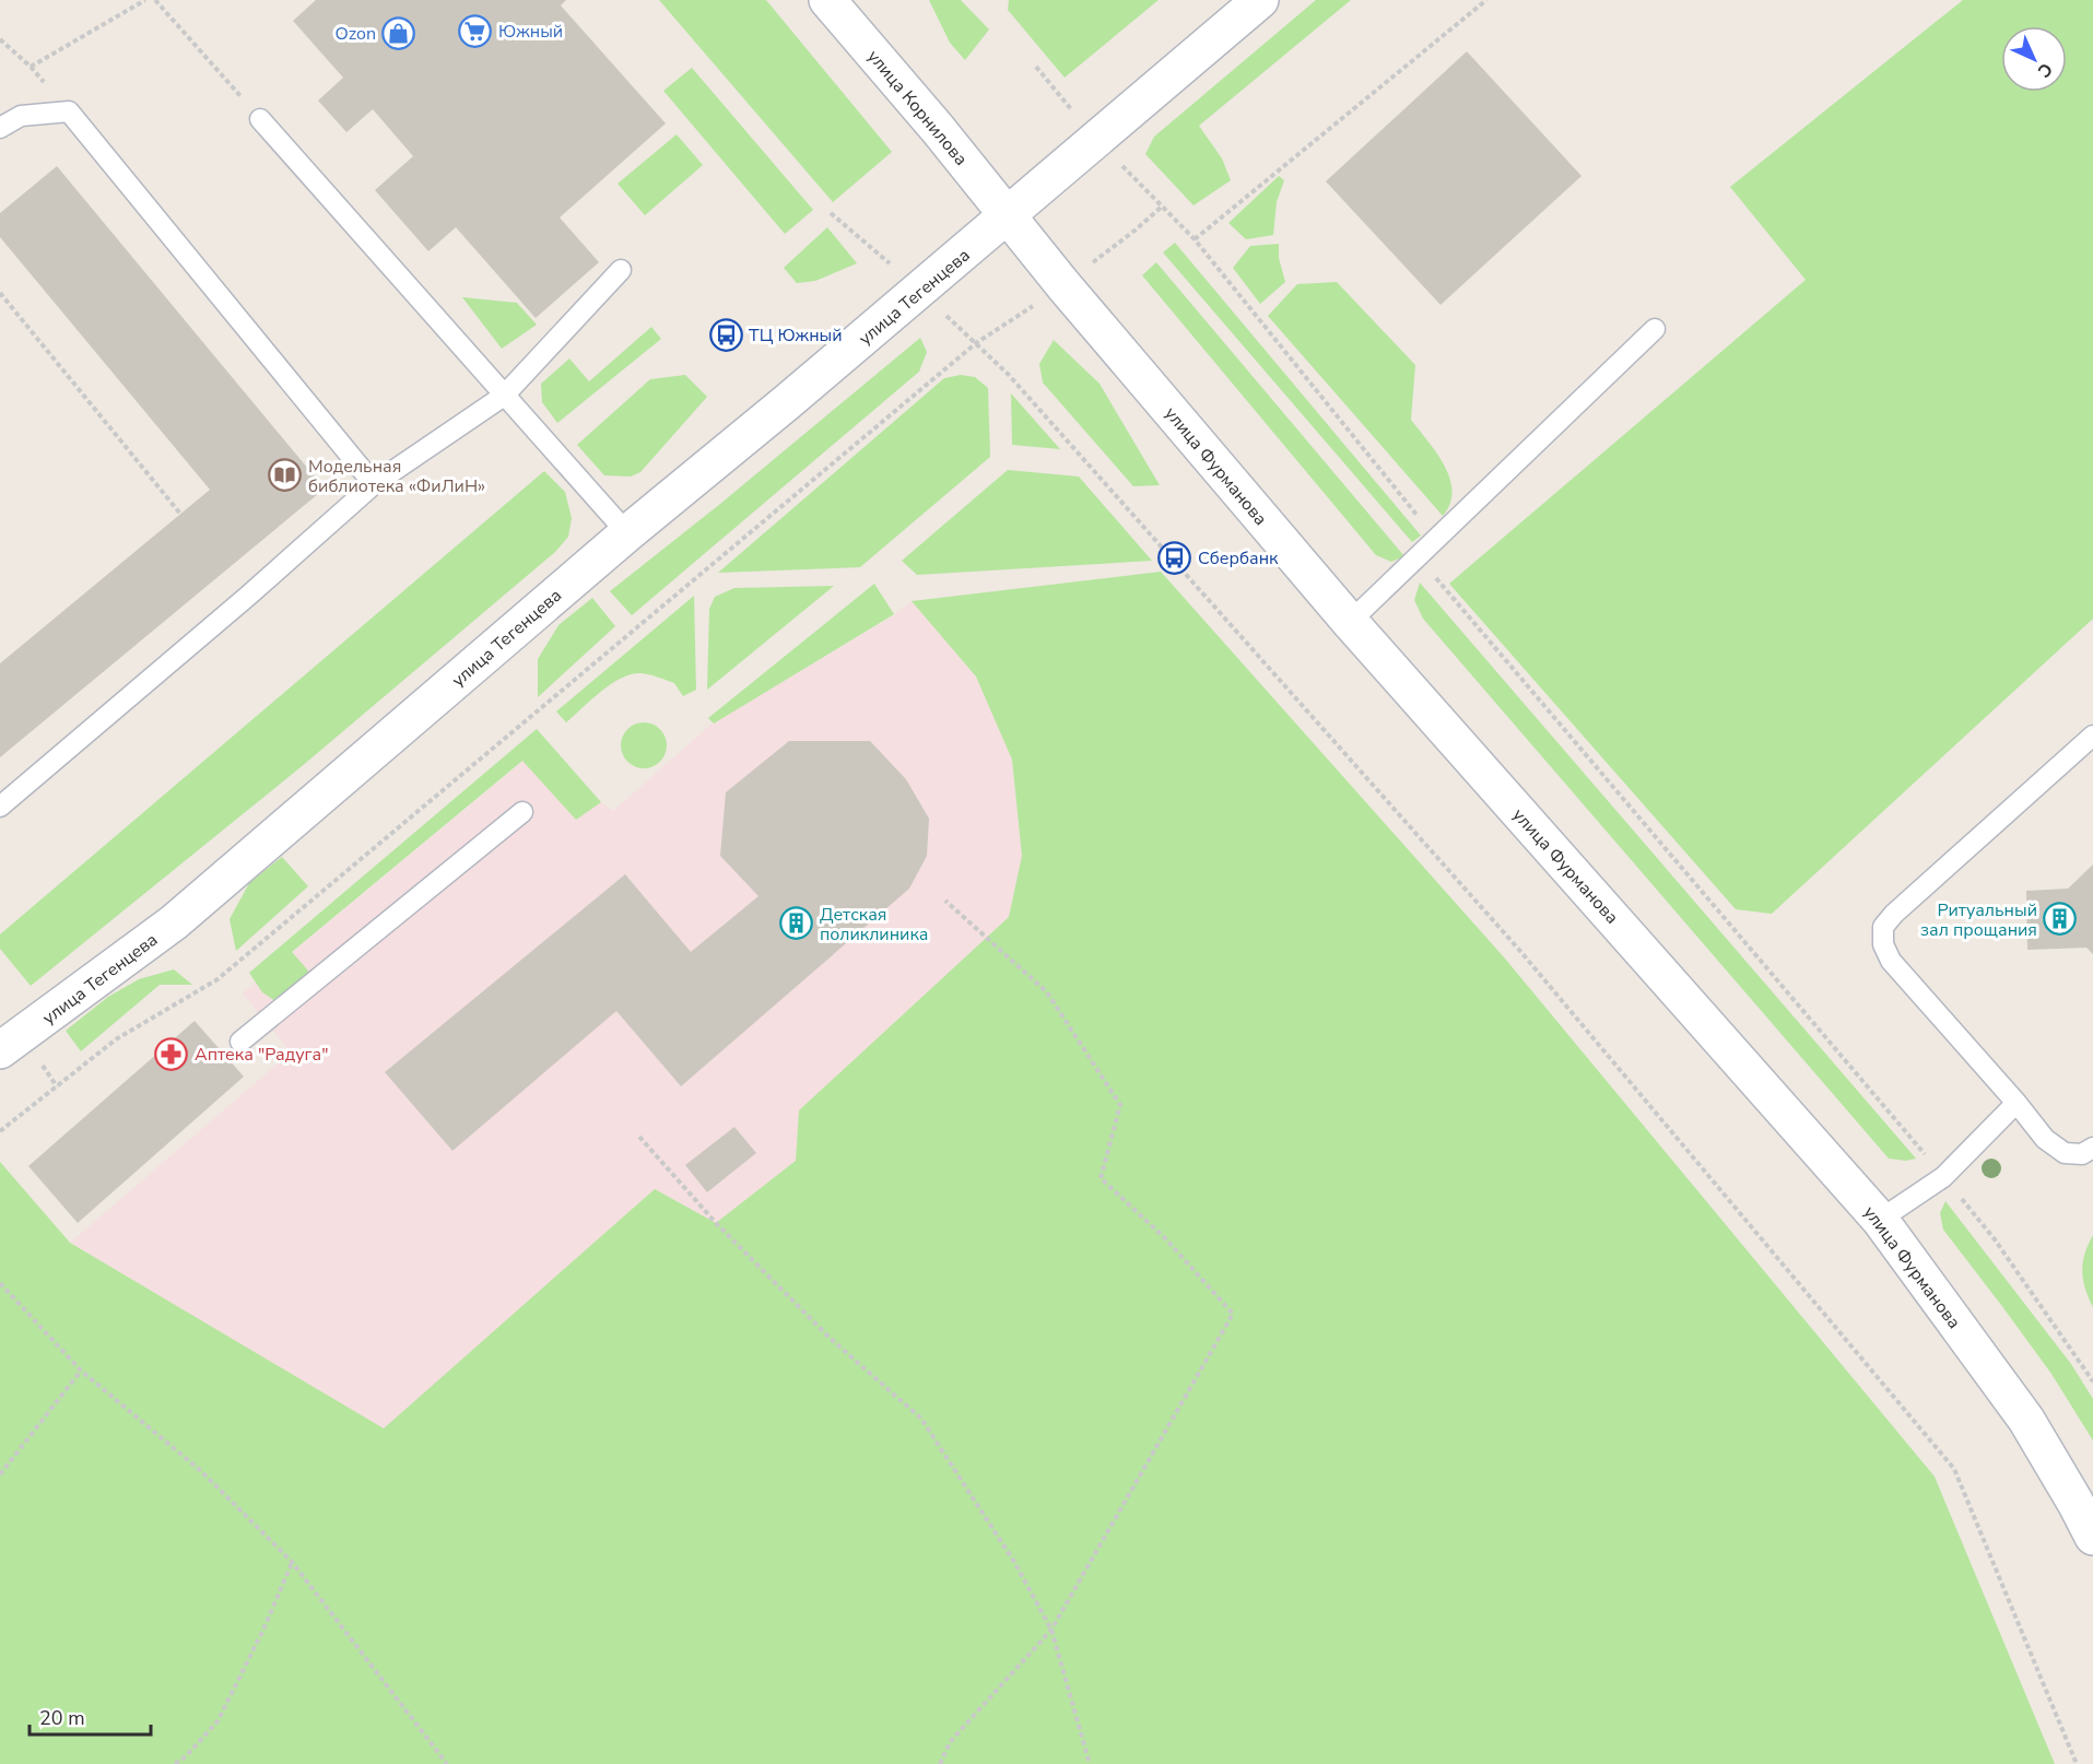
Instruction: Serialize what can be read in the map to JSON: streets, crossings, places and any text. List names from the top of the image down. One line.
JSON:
{"streets":{"main road":["улица Корнилова","улица Тегенцева","улица Фурманова"]},"crossings":[["улица Корнилова","улица Тегенцева"],["улица Корнилова","улица Фурманова"],["улица Тегенцева","улица Фурманова"]],"places":{"supermarket":["Южный"],"shop":["Ozon"],"bus stop":["ТЦ Южный","Сбербанк"],"library":["Модельная библиотека «ФиЛиН»"],"building":["Ритуальный зал прощания","Детская поликлиника"],"pharmacy":["Аптека \"Радуга\""]},"scale_bar":"20 m","north":"bottom right"}
